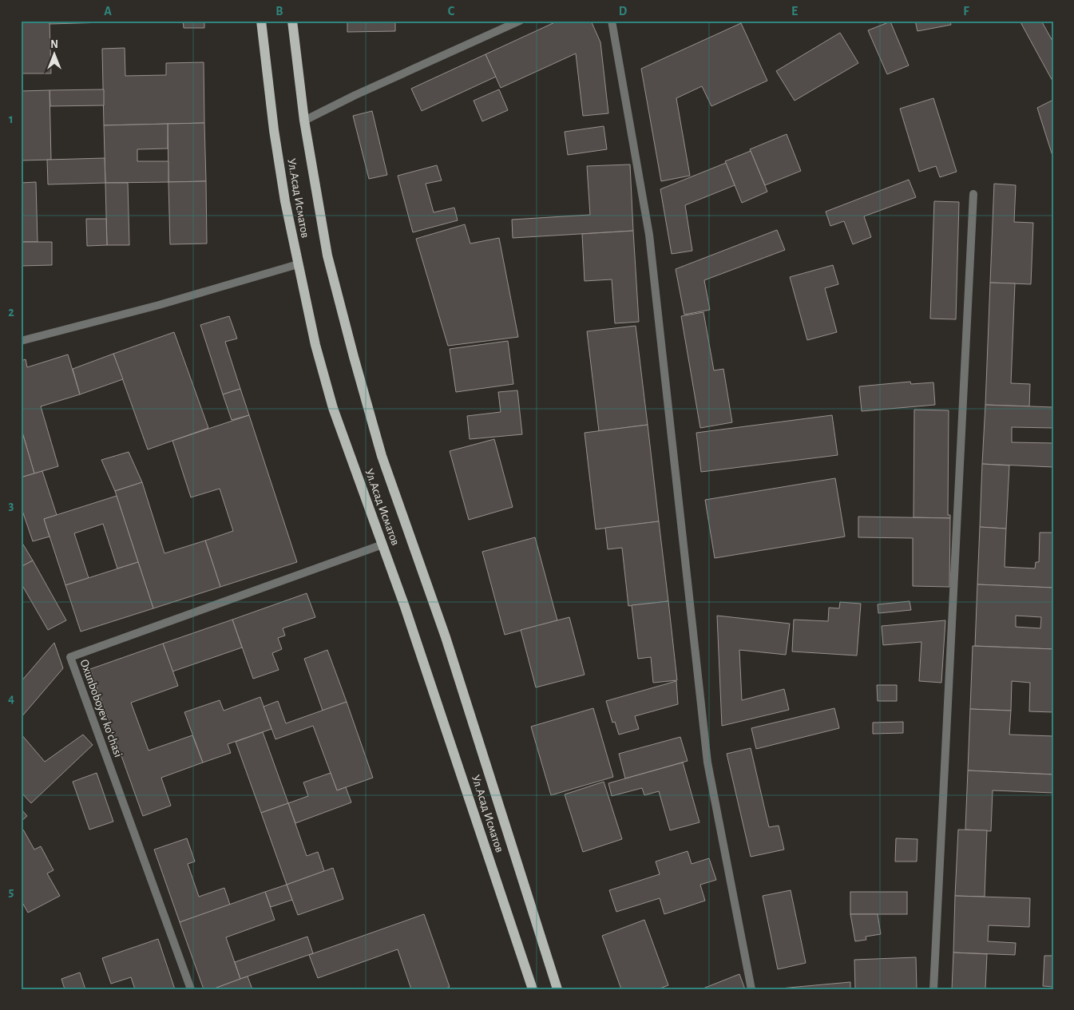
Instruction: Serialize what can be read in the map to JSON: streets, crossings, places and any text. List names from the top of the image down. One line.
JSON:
{"streets":{"main road":["Ул.Асад Исматов"],"street":["Oxunboboyev koʻchasi"]},"crossings":[["Ул.Асад Исматов","Oxunboboyev koʻchasi"]],"north":"top","grid":{"columns":["A","B","C","D","E","F"],"rows":["1","2","3","4","5"]}}
